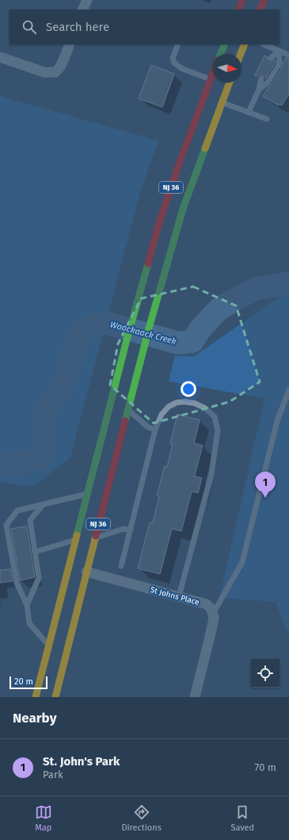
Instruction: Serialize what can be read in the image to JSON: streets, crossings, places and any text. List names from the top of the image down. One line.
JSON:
{"streets":{"highway":["NJ 36"],"street":["St Johns Place"]},"crossings":[["NJ 36","St Johns Place"]],"water":["Waackaack Creek"],"scale_bar":"20 m","north":"right","page":{"search":"Search here","pins":"1","scale":"20 m","heading":"Nearby","list":[{"mark":"1","name":"St. John's Park","note":"Park","value":"70 m"}],"nav":["Map","Directions","Saved"]}}
